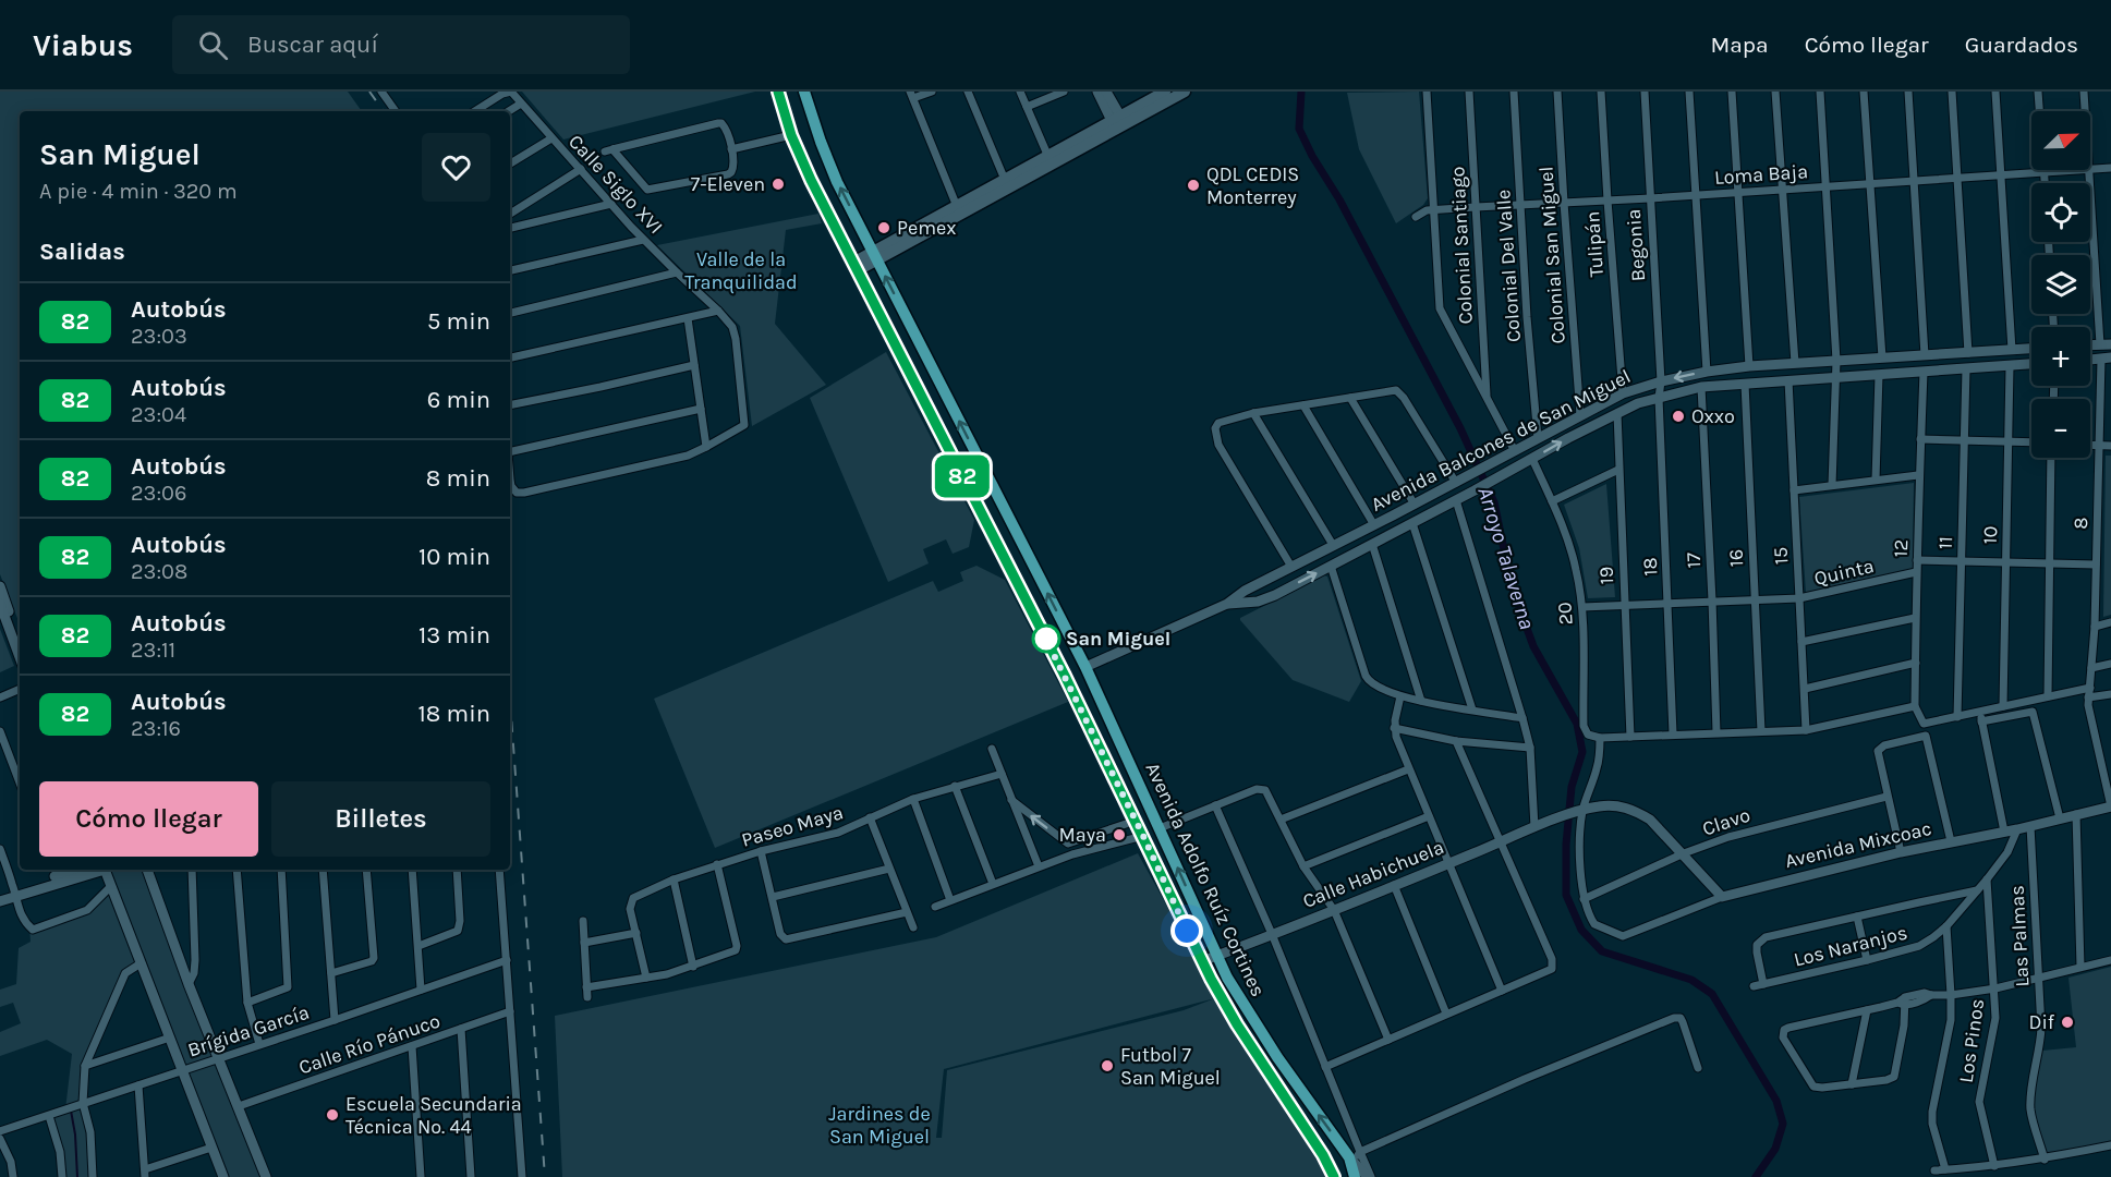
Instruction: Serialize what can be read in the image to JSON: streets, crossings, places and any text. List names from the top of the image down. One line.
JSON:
{"streets":{"main road":["Avenida Adolfo Ruíz Cortines"],"street":["Loma Baja","Calle Siglo XVI","Tulipán","Colonial Santiago","Begonia","Colonial San Miguel","Colonial Del Valle","Avenida Balcones de San Miguel","8","10","11","12","15","16","17","18","Quinta","19","20","Clavo","Paseo Maya","Avenida Mixcoac","Calle Habichuela","Las Palmas","Los Naranjos","Brígida García","Los Pinos","Calle Río Pánuco"]},"crossings":[["Loma Baja","Tulipán"],["Loma Baja","Colonial Santiago"],["Loma Baja","Begonia"],["Loma Baja","Colonial San Miguel"],["Loma Baja","Colonial Del Valle"],["Tulipán","Avenida Balcones de San Miguel"],["Begonia","Avenida Balcones de San Miguel"],["Begonia","18"],["Colonial San Miguel","Avenida Balcones de San Miguel"],["Colonial Del Valle","Avenida Balcones de San Miguel"],["Avenida Balcones de San Miguel","10"],["Avenida Balcones de San Miguel","11"],["Avenida Balcones de San Miguel","12"],["Avenida Balcones de San Miguel","15"],["Avenida Balcones de San Miguel","16"],["Avenida Balcones de San Miguel","17"],["Avenida Balcones de San Miguel","18"],["Avenida Balcones de San Miguel","19"],["Avenida Balcones de San Miguel","20"],["Avenida Balcones de San Miguel","Avenida Adolfo Ruíz Cortines"],["8","Avenida Mixcoac"],["11","12"],["12","Quinta"],["15","Quinta"],["16","Quinta"],["17","Quinta"],["18","Quinta"],["Quinta","19"],["Quinta","20"],["Clavo","Avenida Mixcoac"],["Clavo","Calle Habichuela"],["Avenida Mixcoac","Calle Habichuela"],["Avenida Mixcoac","Las Palmas"],["Avenida Mixcoac","Los Naranjos"],["Calle Habichuela","Avenida Adolfo Ruíz Cortines"],["Los Naranjos","Los Pinos"]],"water":["Arroyo Talaverna"],"parks":["Valle de la Tranquilidad","Jardines de San Miguel"],"places":["7-Eleven","QDL CEDIS Monterrey","Pemex","Oxxo","San Miguel","Maya","Dif","Futbol 7 San Miguel","Escuela Secundaria Técnica No. 44"],"lines":["bus line 82"],"north":"top right","page":{"header":"Viabus","search":"Buscar aquí","nav":["Mapa","Cómo llegar","Guardados"],"on_map":"82","map_buttons":["+","−"],"heading":[["San Miguel","A pie · 4 min · 320 m"],"Salidas"],"list":[{"mark":"82","name":"Autobús","note":"23:03","value":"5 min"},{"mark":"82","name":"Autobús","note":"23:04","value":"6 min"},{"mark":"82","name":"Autobús","note":"23:06","value":"8 min"},{"mark":"82","name":"Autobús","note":"23:08","value":"10 min"},{"mark":"82","name":"Autobús","note":"23:11","value":"13 min"},{"mark":"82","name":"Autobús","note":"23:16","value":"18 min"}],"buttons":["Cómo llegar","Billetes"]}}
